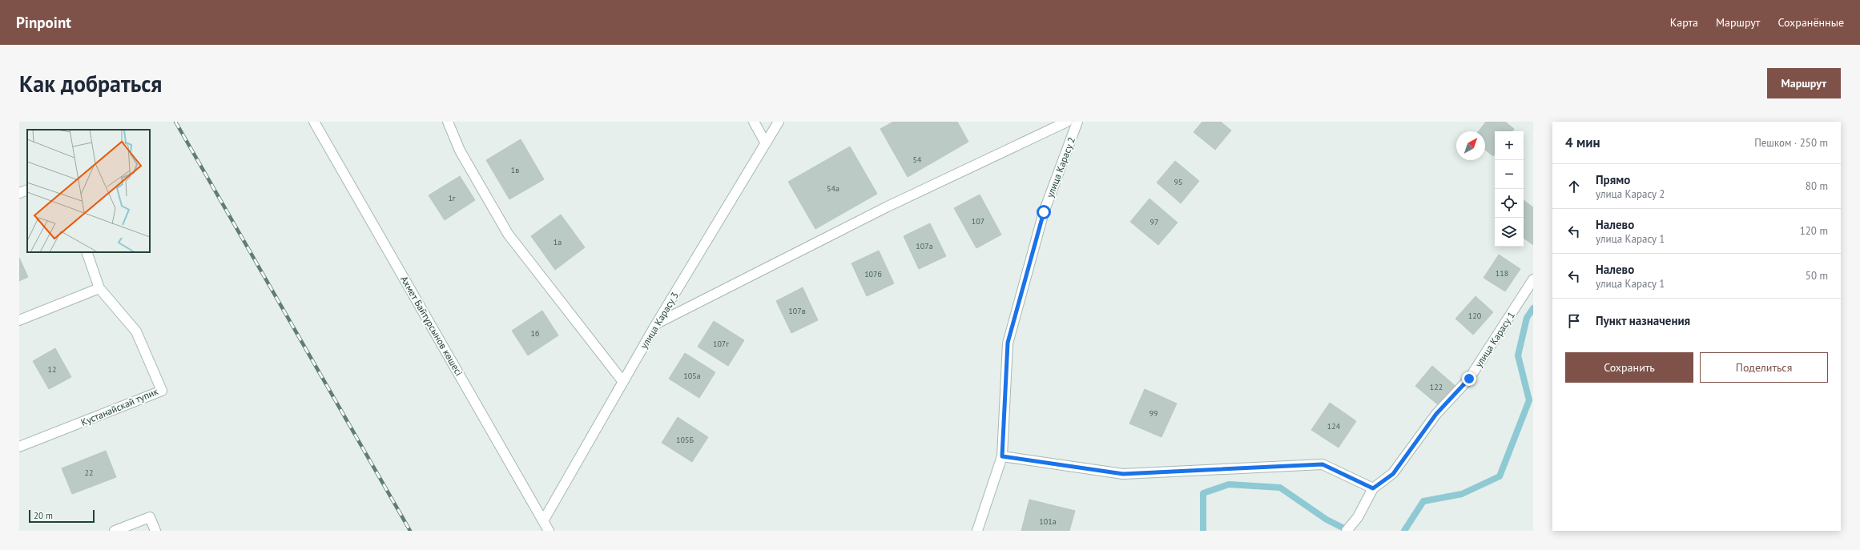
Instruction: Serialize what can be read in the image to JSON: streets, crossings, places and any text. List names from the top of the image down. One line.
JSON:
{"streets":{"street":["улица Карасу 2","улица Карасу 3","Ахмет Байтұрсынов көшесі","улица Карасу 1","Кустанайскай тупик"]},"crossings":[["улица Карасу 3","Ахмет Байтұрсынов көшесі"]],"house_numbers":["54","1в","95","54а","1г","107","97","1а","107а","118","107б","107в","120","1б","107г","12","105а","122","99","124","105Б","22","101а"],"scale_bar":"20 m","north":"top right","page":{"header":"Pinpoint","nav":["Карта","Маршрут","Сохранённые"],"buttons":["Маршрут",["Сохранить","Поделиться"]],"title":"Как добраться","heading":["4 мин","Пешком · 250 m"],"map_buttons":["+","−"],"list":[["Прямо","улица Карасу 2","80 m"],["Налево","улица Карасу 1","120 m"],["Налево","улица Карасу 1","50 m"],"Пункт назначения"],"scale":"20 m"}}
